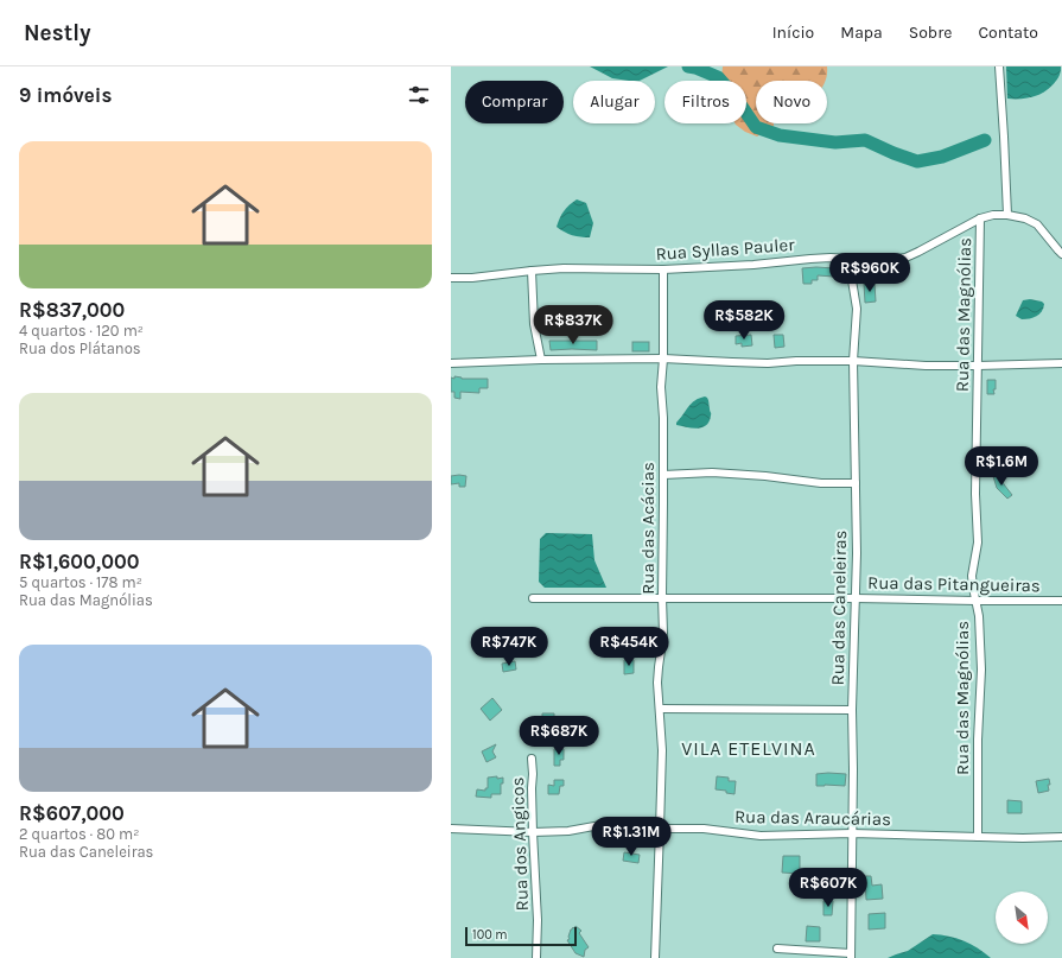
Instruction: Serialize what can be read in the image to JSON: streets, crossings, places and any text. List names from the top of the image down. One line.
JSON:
{"streets":{"street":["Rua Syllas Pauler","Rua das Magnólias","Rua das Acácias","Rua das Pitangueiras","Rua das Caneleiras","Rua das Araucárias","Rua dos Angicos"]},"crossings":[["Rua Syllas Pauler","Rua das Magnólias"],["Rua Syllas Pauler","Rua das Acácias"],["Rua Syllas Pauler","Rua das Caneleiras"],["Rua das Magnólias","Rua das Pitangueiras"],["Rua das Magnólias","Rua das Araucárias"],["Rua das Acácias","Rua das Pitangueiras"],["Rua das Acácias","Rua das Araucárias"],["Rua das Pitangueiras","Rua das Caneleiras"],["Rua das Caneleiras","Rua das Araucárias"],["Rua das Araucárias","Rua dos Angicos"]],"districts":["VILA ETELVINA"],"scale_bar":"100 m","north":"bottom right","page":{"header":"Nestly","nav":["Início","Mapa","Sobre","Contato"],"heading":"9 imóveis","chip":["Comprar","Alugar","Filtros","Novo"],"list":[{"name":"R$837,000","note":"4 quartos · 120 m² · Rua dos Plátanos"},{"name":"R$1,600,000","note":"5 quartos · 178 m² · Rua das Magnólias"},{"name":"R$607,000","note":"2 quartos · 80 m² · Rua das Caneleiras"}],"price":["R$960K","R$582K","R$837K","R$1.6M","R$747K","R$454K","R$687K","R$1.31M","R$607K"],"scale":"100 m"}}
